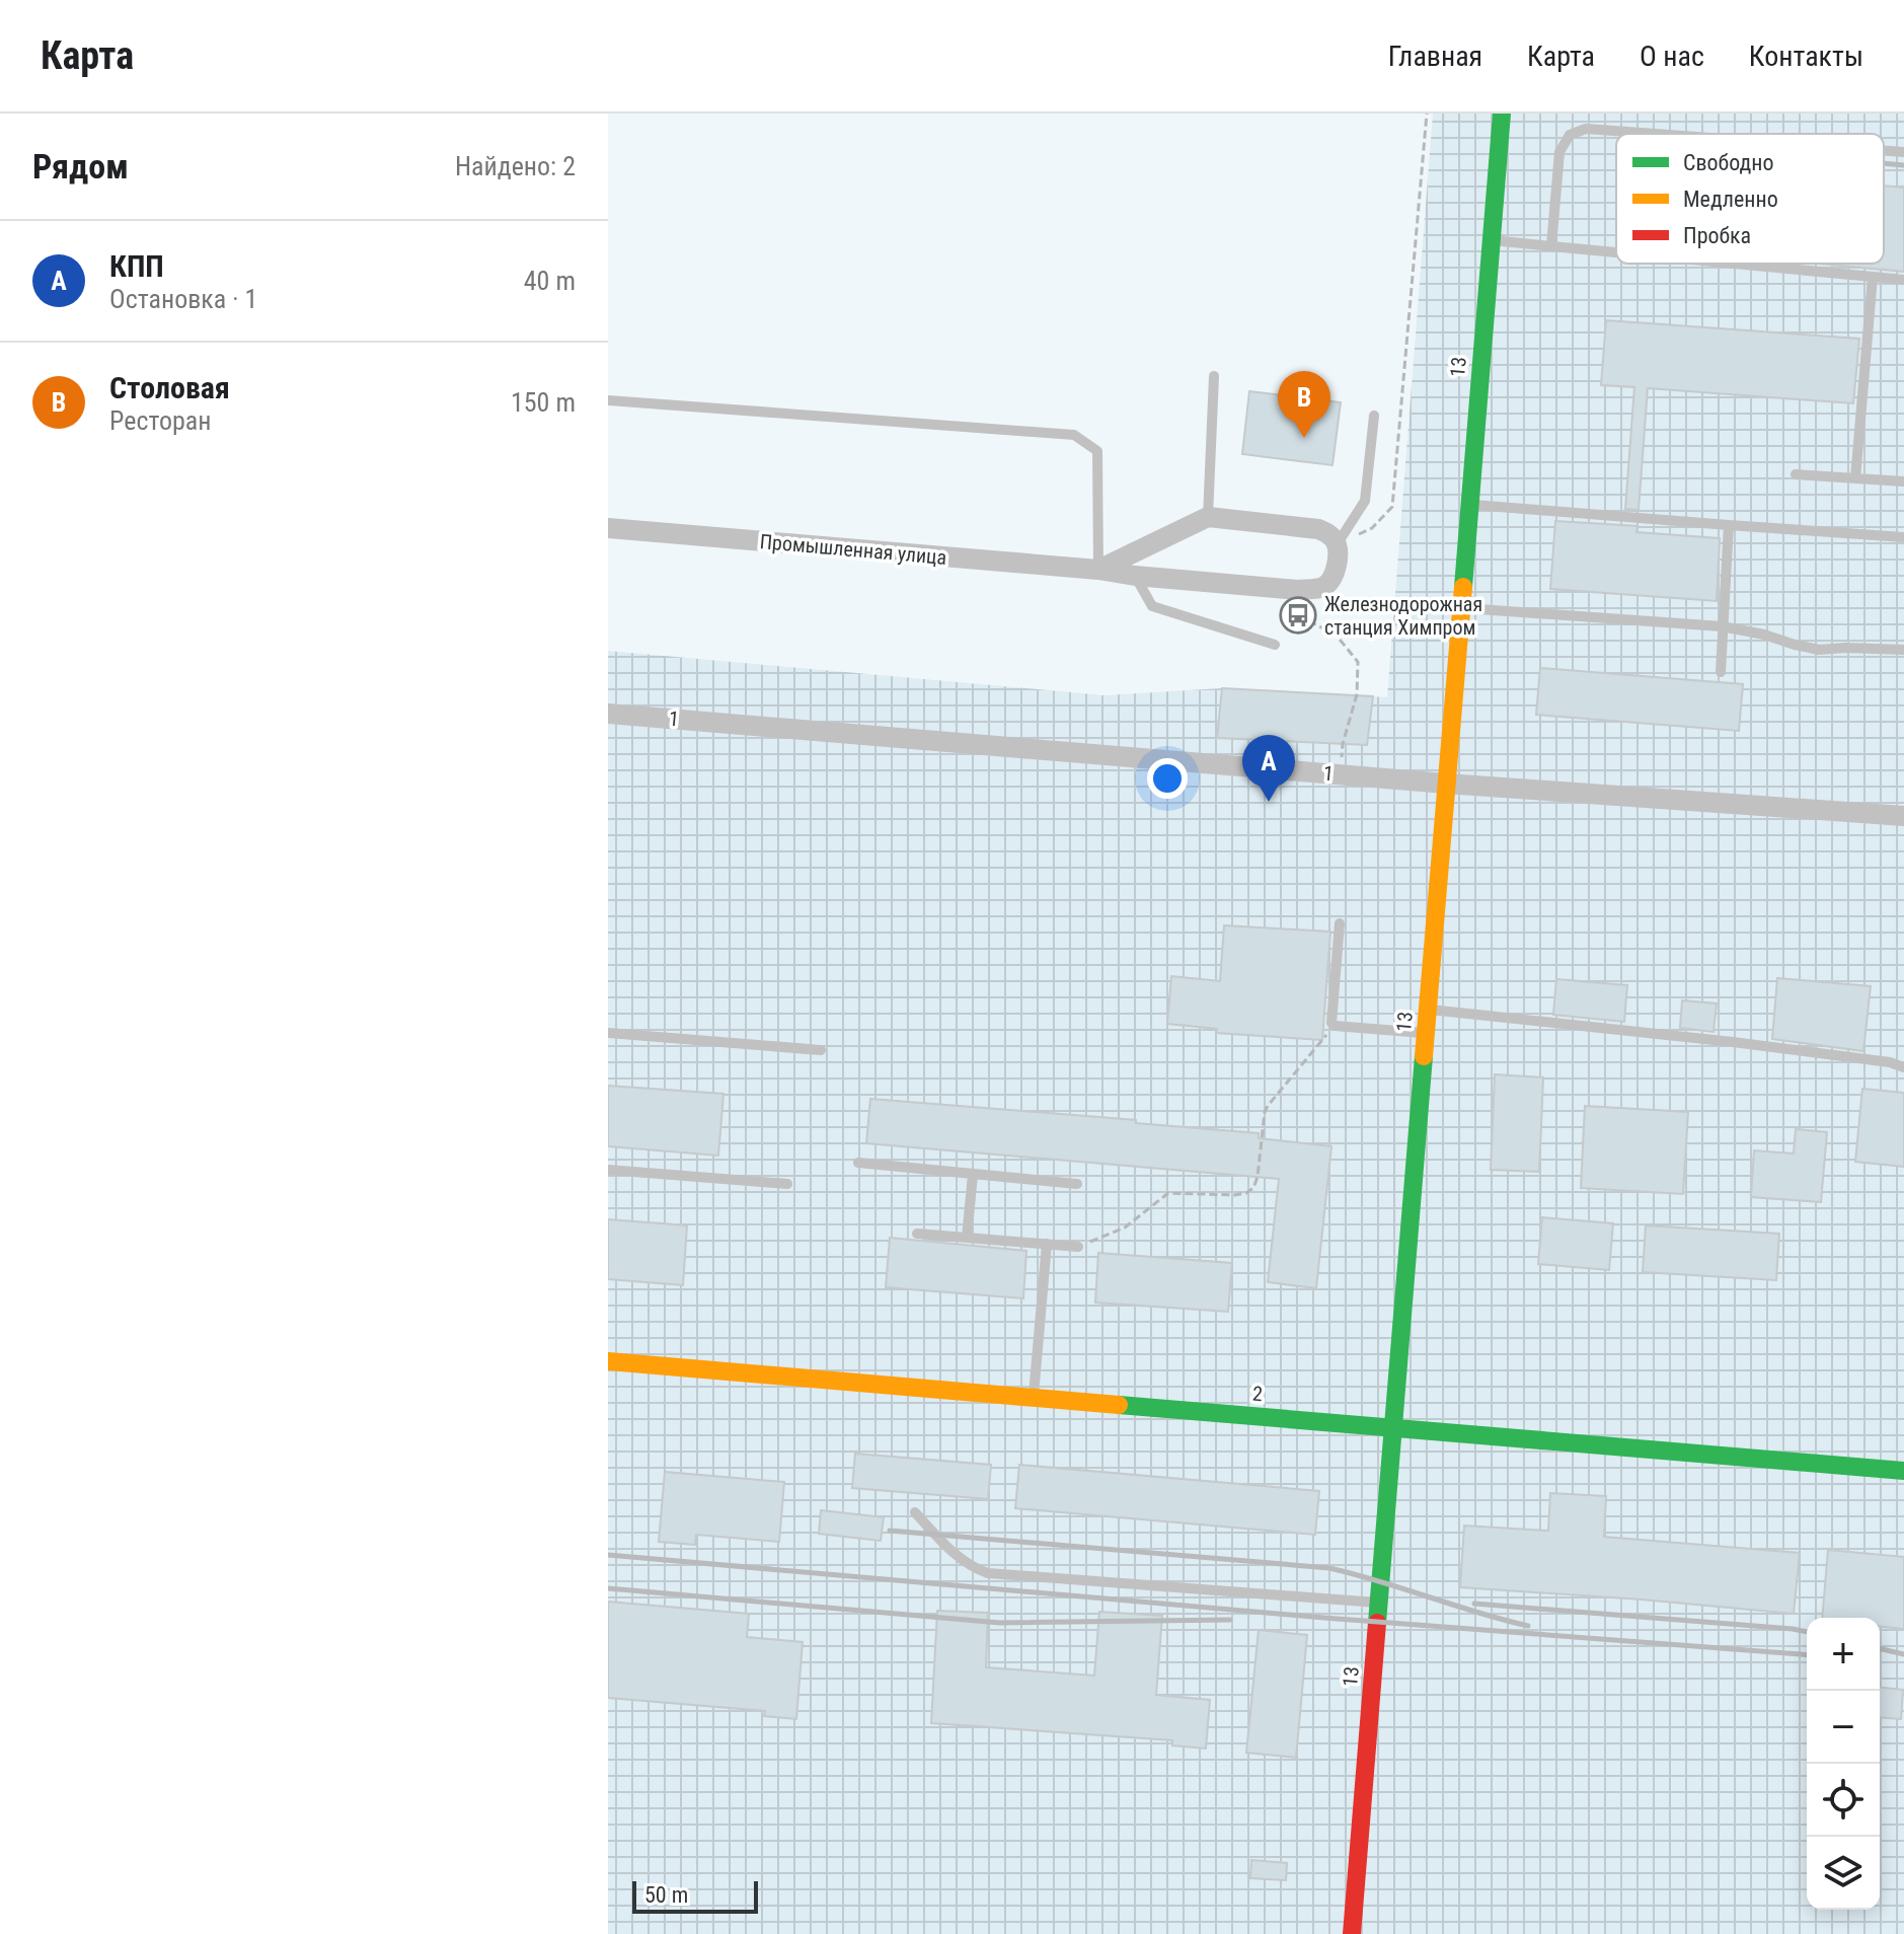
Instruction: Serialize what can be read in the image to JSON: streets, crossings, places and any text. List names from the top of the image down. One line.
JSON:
{"streets":{"street":["13","Промышленная улица","1","2"]},"crossings":[["13","1"],["13","2"]],"places":{"bus stop":["Железнодорожная станция Химпром"]},"legend":["Свободно","Медленно","Пробка"],"scale_bar":"50 m","page":{"header":"Карта","nav":["Главная","Карта","О нас","Контакты"],"heading":["Рядом","Найдено: 2"],"list":[{"mark":"A","name":"КПП","note":"Остановка · 1","value":"40 m"},{"mark":"B","name":"Столовая","note":"Ресторан","value":"150 m"}],"pins":["B","A"],"map_buttons":["+","−"],"scale":"50 m"}}
